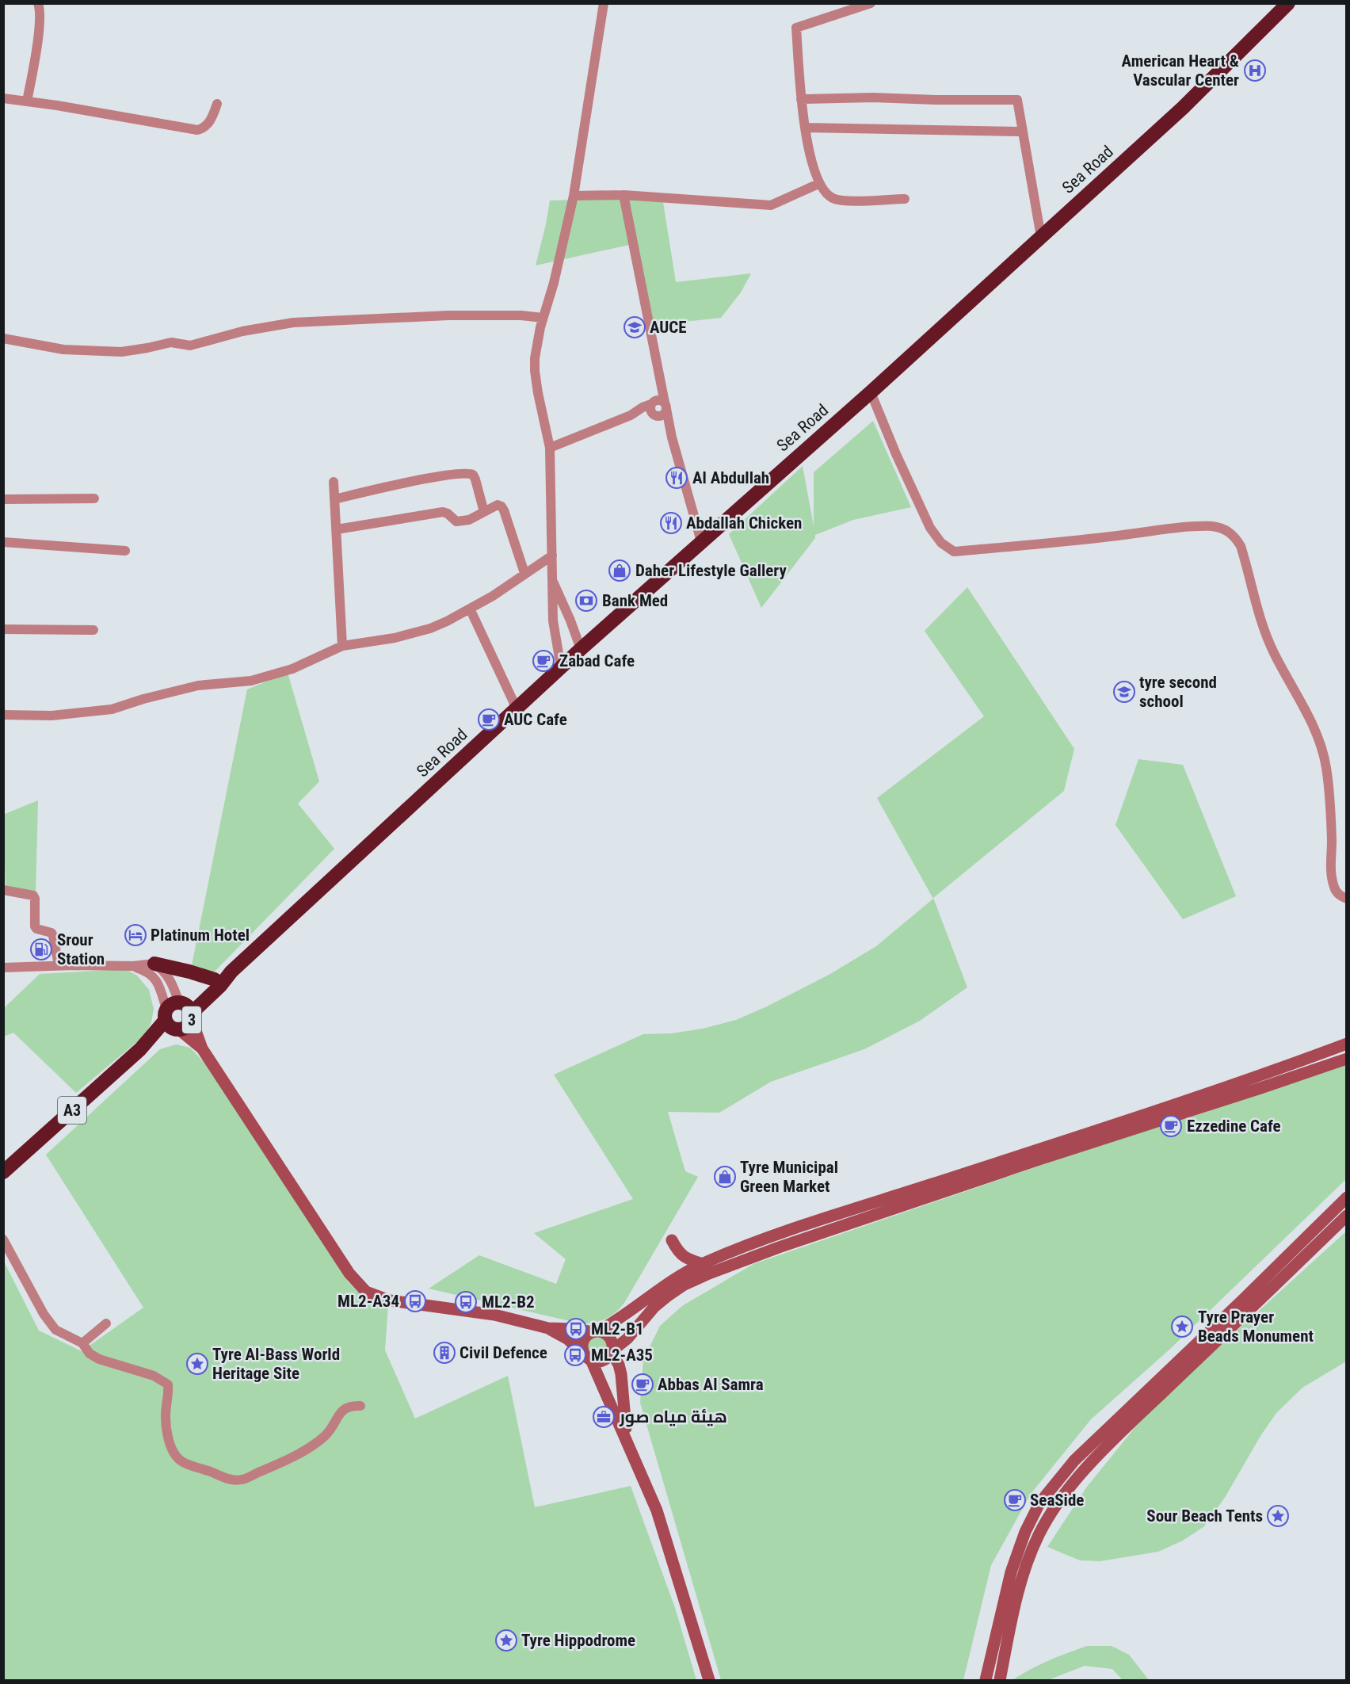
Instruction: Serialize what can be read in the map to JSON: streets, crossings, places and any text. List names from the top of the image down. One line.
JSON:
{"streets":{"highway":["Sea Road","3","A3"]},"crossings":[["Sea Road","3"],["Sea Road","A3"],["3","A3"]],"places":{"hospital":["American Heart & Vascular Center"],"school or university":["AUCE","tyre second school"],"restaurant":["Al Abdullah","Abdallah Chicken"],"shop":["Daher Lifestyle Gallery","Tyre Municipal Green Market"],"bank":["Bank Med"],"cafe":["Zabad Cafe","AUC Cafe","Ezzedine Cafe","Abbas Al Samra","SeaSide"],"hotel":["Platinum Hotel"],"fuel station":["Srour Station"],"bus stop":["ML2-A34","ML2-B2","ML2-B1","ML2-A35"],"place":["Tyre Prayer Beads Monument","Tyre Al-Bass World Heritage Site","Sour Beach Tents","Tyre Hippodrome"],"building":["Civil Defence"],"office":["هيئة مياه صور"]}}
